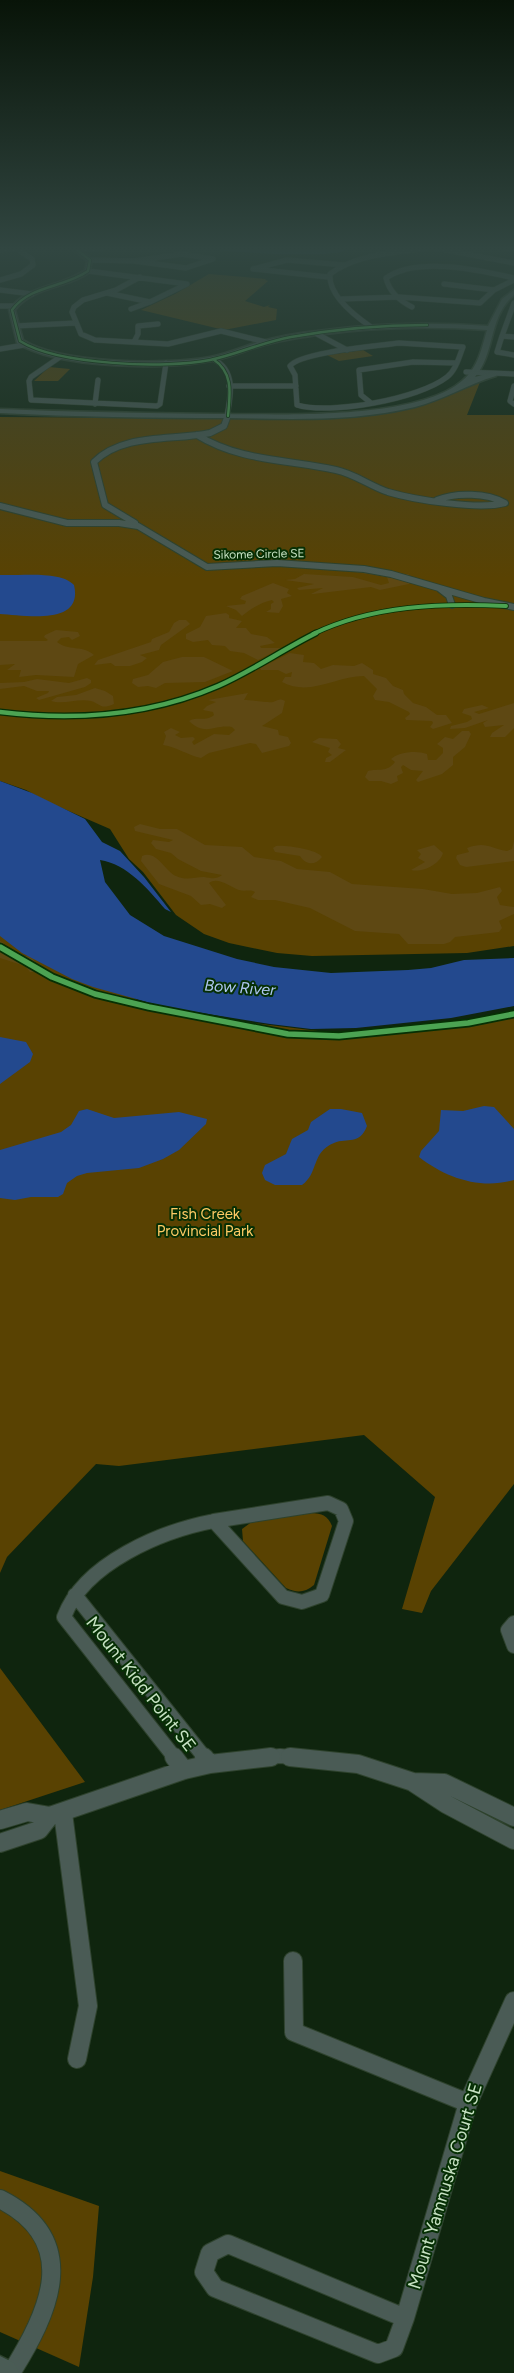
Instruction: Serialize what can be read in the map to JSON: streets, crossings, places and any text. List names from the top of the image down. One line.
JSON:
{"streets":{"street":["Sikome Circle SE","Mount Kidd Point SE","Mount Yamnuska Court SE"]},"water":["Bow River"],"parks":["Fish Creek Provincial Park"]}
